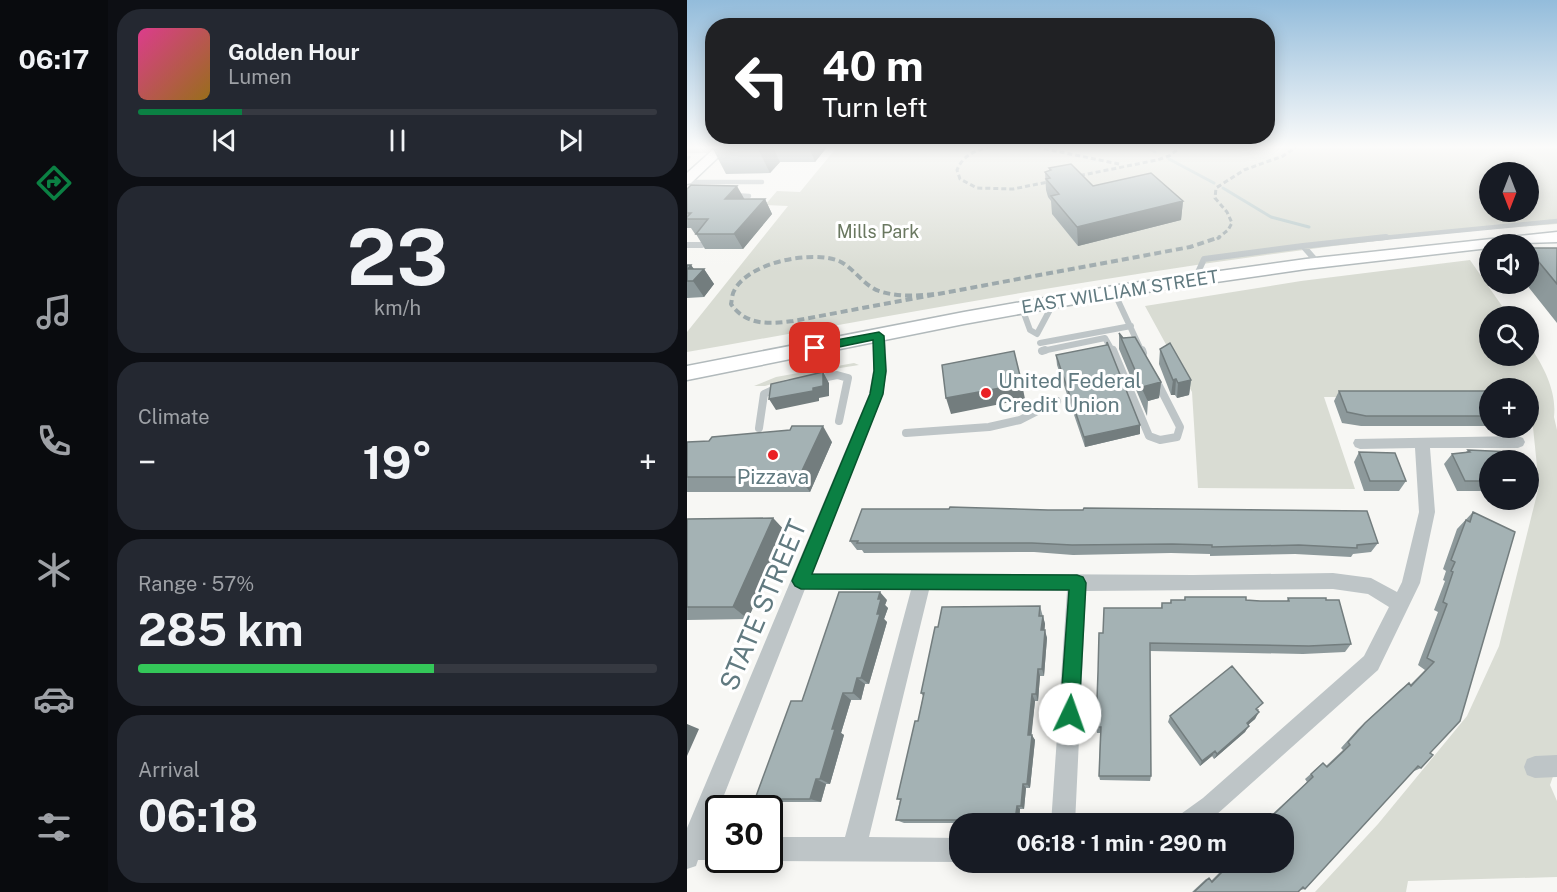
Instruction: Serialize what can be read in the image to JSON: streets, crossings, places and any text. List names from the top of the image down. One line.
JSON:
{"streets":{"main road":["EAST WILLIAM STREET"],"street":["STATE STREET"]},"crossings":[["EAST WILLIAM STREET","STATE STREET"]],"parks":["Mills Park"],"places":["United Federal Credit Union","Pizzava"],"north":"bottom","page":{"tabs":"06:17","turn":["40 m","Turn left"],"song":["Golden Hour","Lumen"],"map_buttons":["+","−"],"tile":[["23","km/h"],"Climate",["Range · 57%","285 km"],["Arrival","06:18"]],"heat":["−","19°","+"],"limit":"30","trip":"06:18 · 1 min · 290 m"}}
